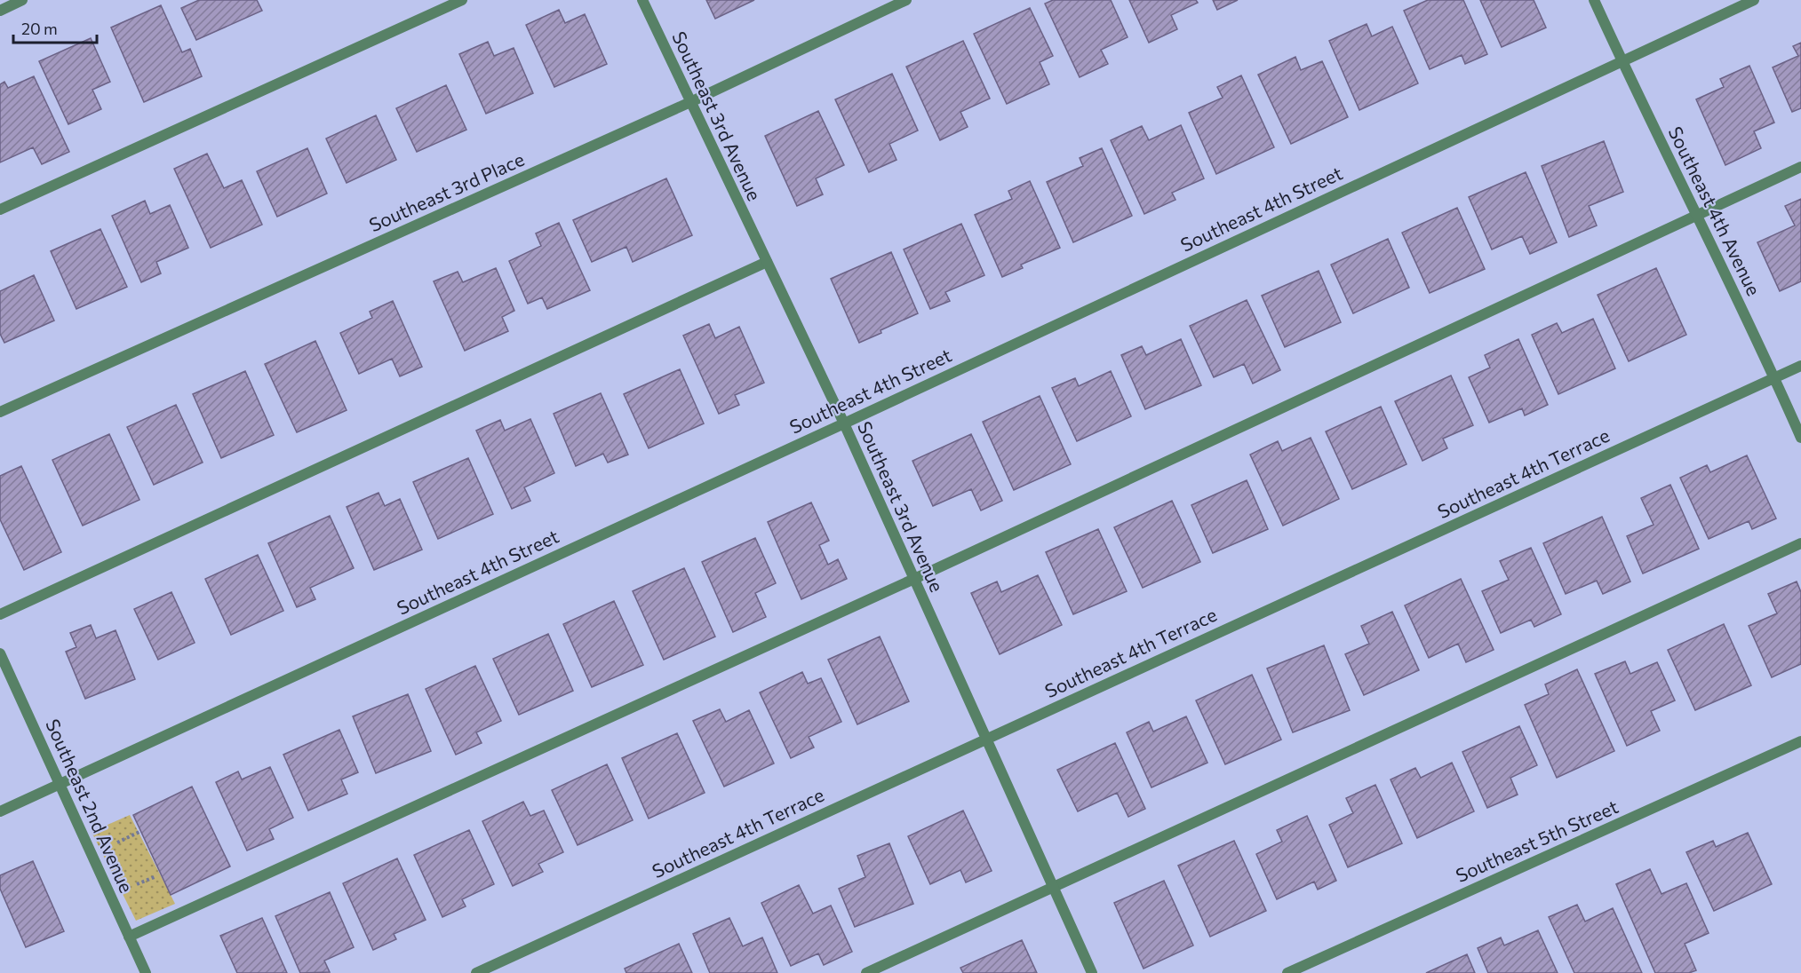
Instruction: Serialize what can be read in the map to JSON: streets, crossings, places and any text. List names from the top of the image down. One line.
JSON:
{"streets":{"street":["Southeast 3rd Avenue","Southeast 3rd Place","Southeast 4th Street","Southeast 4th Avenue","Southeast 4th Terrace","Southeast 2nd Avenue","Southeast 5th Street"]},"crossings":[["Southeast 3rd Avenue","Southeast 3rd Place"],["Southeast 3rd Avenue","Southeast 4th Street"],["Southeast 3rd Avenue","Southeast 4th Terrace"],["Southeast 4th Street","Southeast 4th Avenue"],["Southeast 4th Street","Southeast 2nd Avenue"],["Southeast 4th Avenue","Southeast 4th Terrace"]],"scale_bar":"20 m"}
